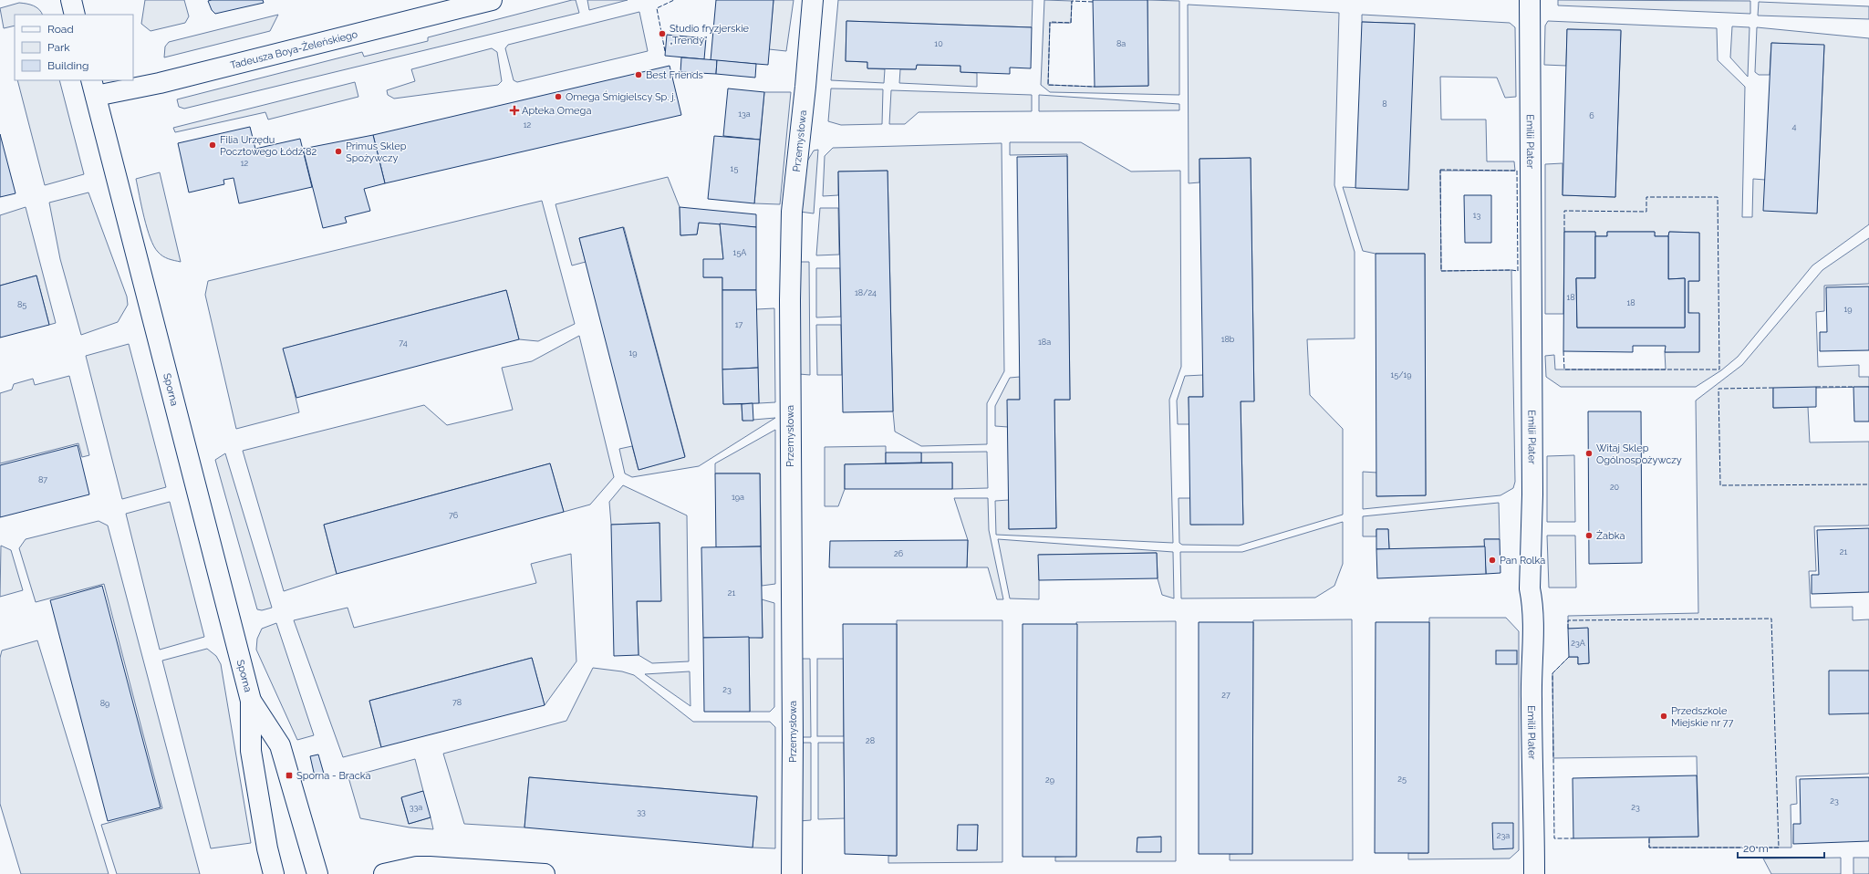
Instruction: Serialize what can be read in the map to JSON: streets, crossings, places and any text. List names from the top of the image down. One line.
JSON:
{"streets":{"street":["Tadeusza Boya-Żeleńskiego","Przemysłowa","Emilii Plater","Sporna"]},"crossings":[["Tadeusza Boya-Żeleńskiego","Sporna"]],"places":{"other":["Studio fryzjerskie „Trendy”","Best Friends","Omega Śmigielscy Sp. j.","Filia Urzędu Pocztowego Łódź 82","Primus Sklep Spożywczy","Witaj Sklep Ogólnospożywczy","Żabka","Pan Rolka","Przedszkole Miejskie nr 77"],"health":["Apteka Omega"],"transit":["Sporna - Bracka"]},"house_numbers":["10","8a","8","13a","6","12","4","12","15","13","15A","18/24","18","18","85","19","17","18b","18a","74","19","15/19","87","20","19a","76","21","26","21","23A","23","27","78","89","28","25","29","23","33a","23","33","23a"],"legend":["Road","Park","Building"],"scale_bar":"20 m"}
